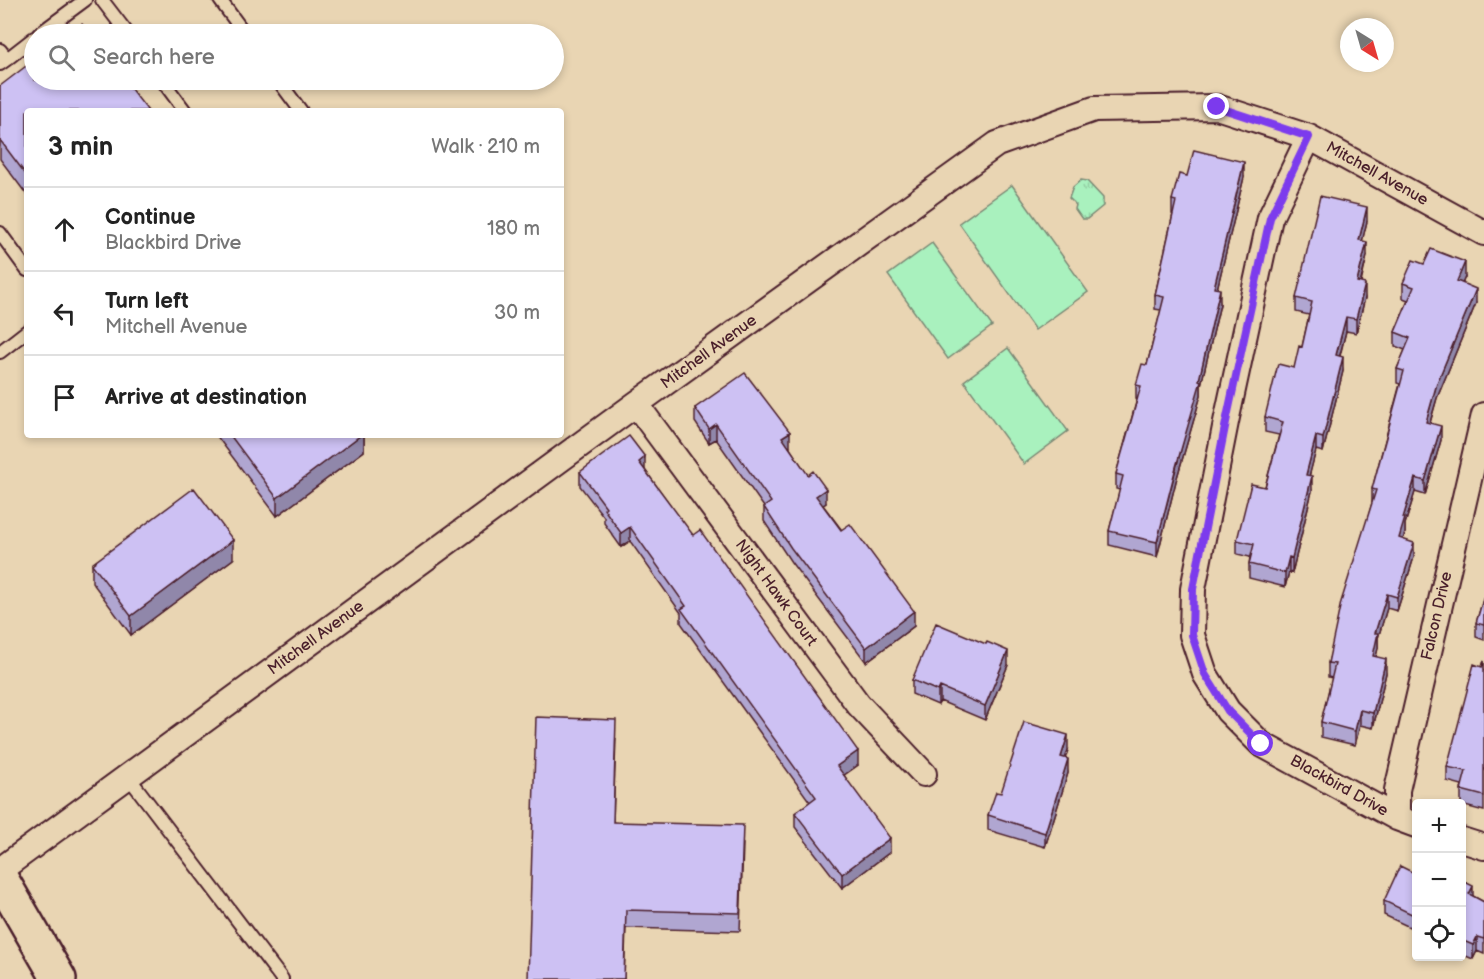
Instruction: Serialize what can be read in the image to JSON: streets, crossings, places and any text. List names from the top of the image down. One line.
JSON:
{"streets":{"street":["Mitchell Avenue","Night Hawk Court","Falcon Drive","Blackbird Drive"]},"crossings":[["Mitchell Avenue","Night Hawk Court"],["Mitchell Avenue","Blackbird Drive"],["Falcon Drive","Blackbird Drive"]],"north":"bottom right","page":{"search":"Search here","heading":["3 min","Walk · 210 m"],"list":[["Continue","Blackbird Drive","180 m"],["Turn left","Mitchell Avenue","30 m"],"Arrive at destination"],"map_buttons":["+","−"]}}
